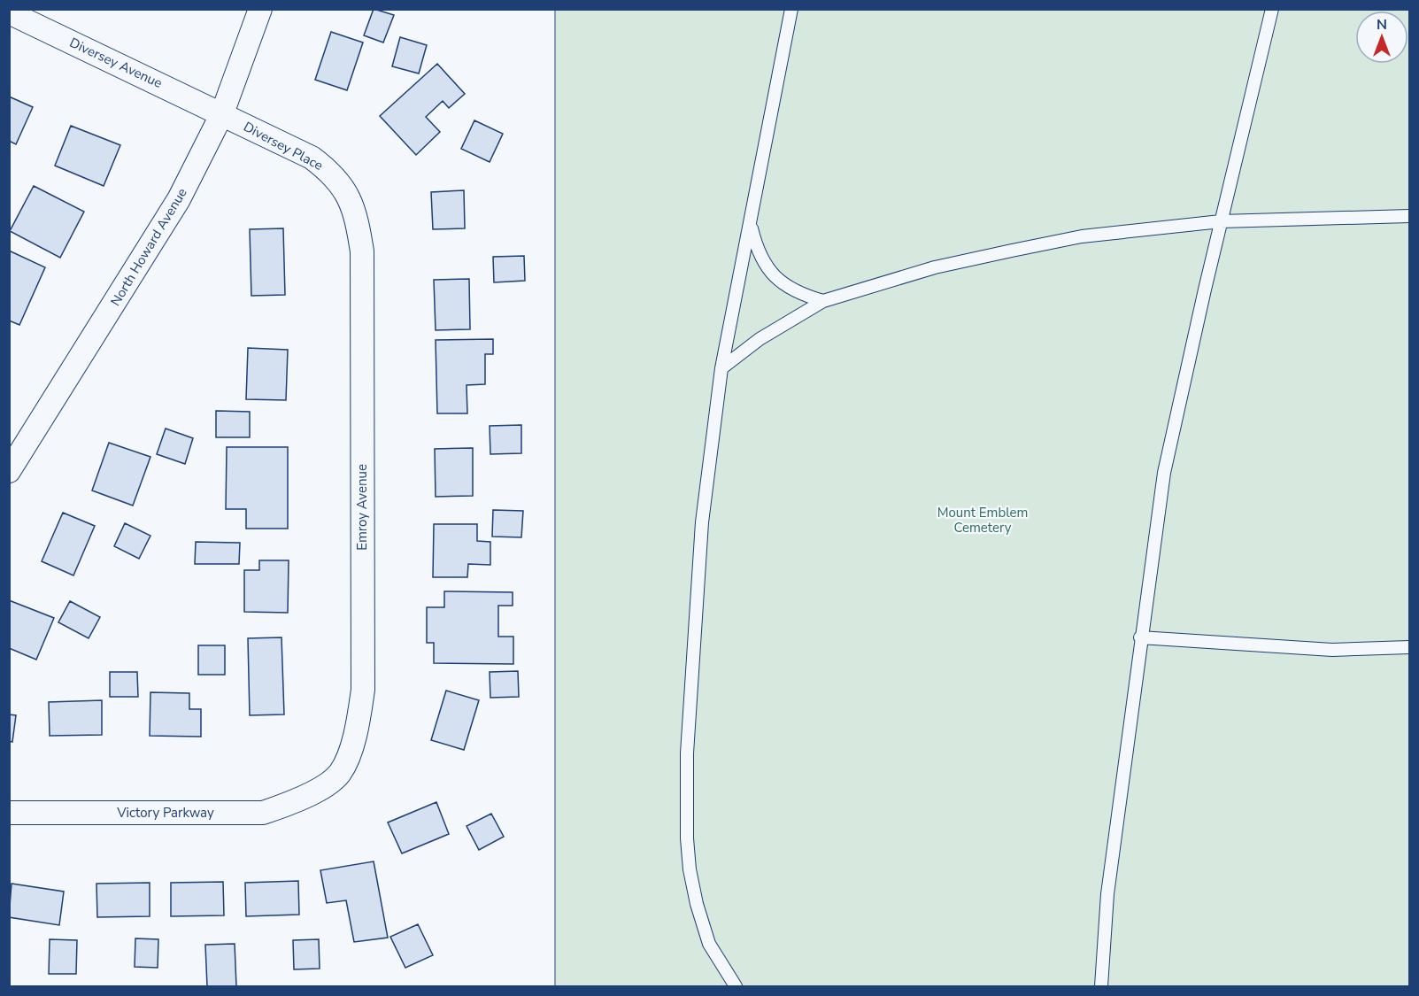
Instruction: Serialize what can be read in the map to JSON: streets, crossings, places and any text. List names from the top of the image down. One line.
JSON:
{"streets":{"street":["Diversey Avenue","Diversey Place","North Howard Avenue","Emroy Avenue","Victory Parkway"]},"crossings":[["Diversey Avenue","Diversey Place"],["Diversey Avenue","North Howard Avenue"],["Diversey Place","North Howard Avenue"],["Diversey Place","Emroy Avenue"],["Emroy Avenue","Victory Parkway"]],"parks":["Mount Emblem Cemetery"],"north":"top"}
